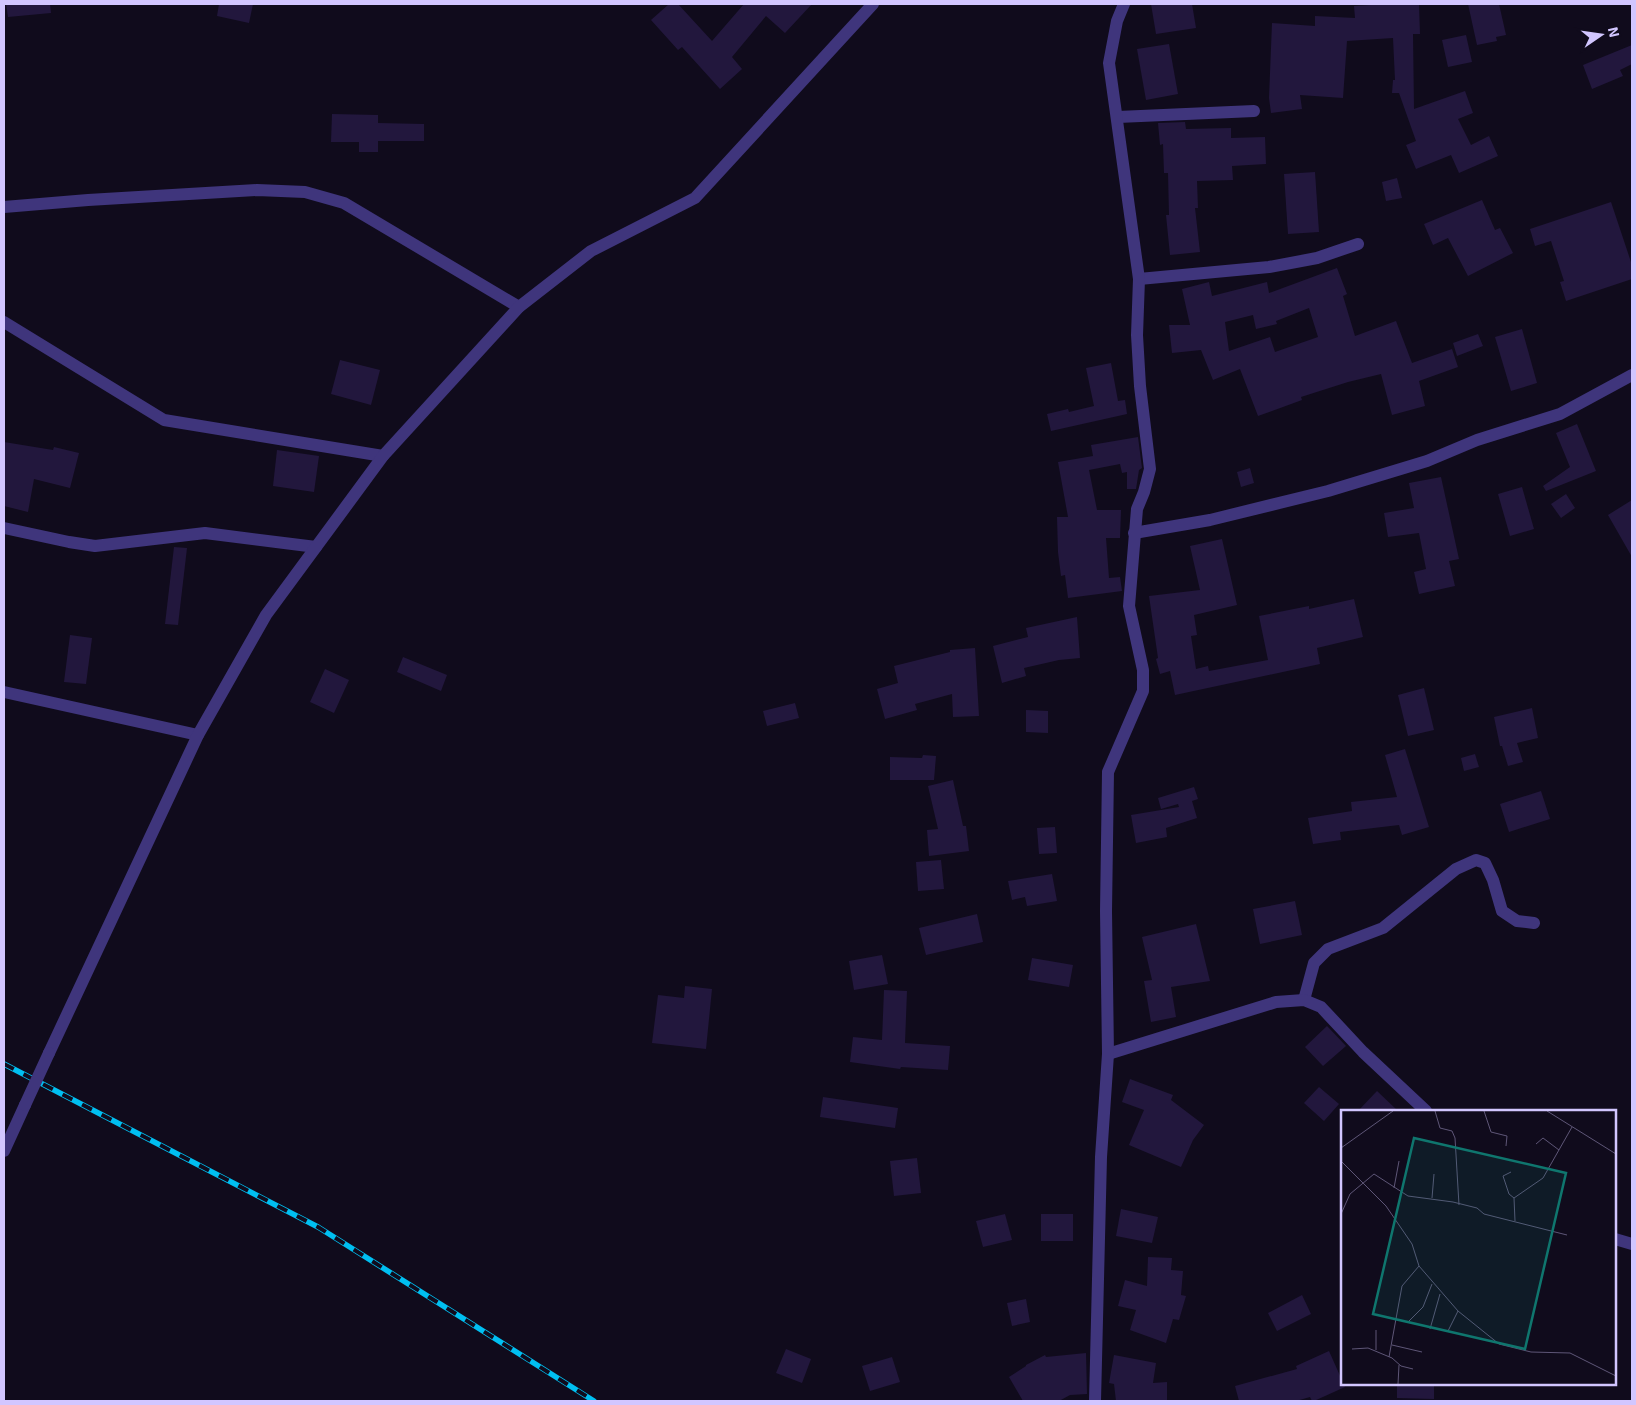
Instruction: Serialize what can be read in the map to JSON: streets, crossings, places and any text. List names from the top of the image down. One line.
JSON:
{"north":"right"}
